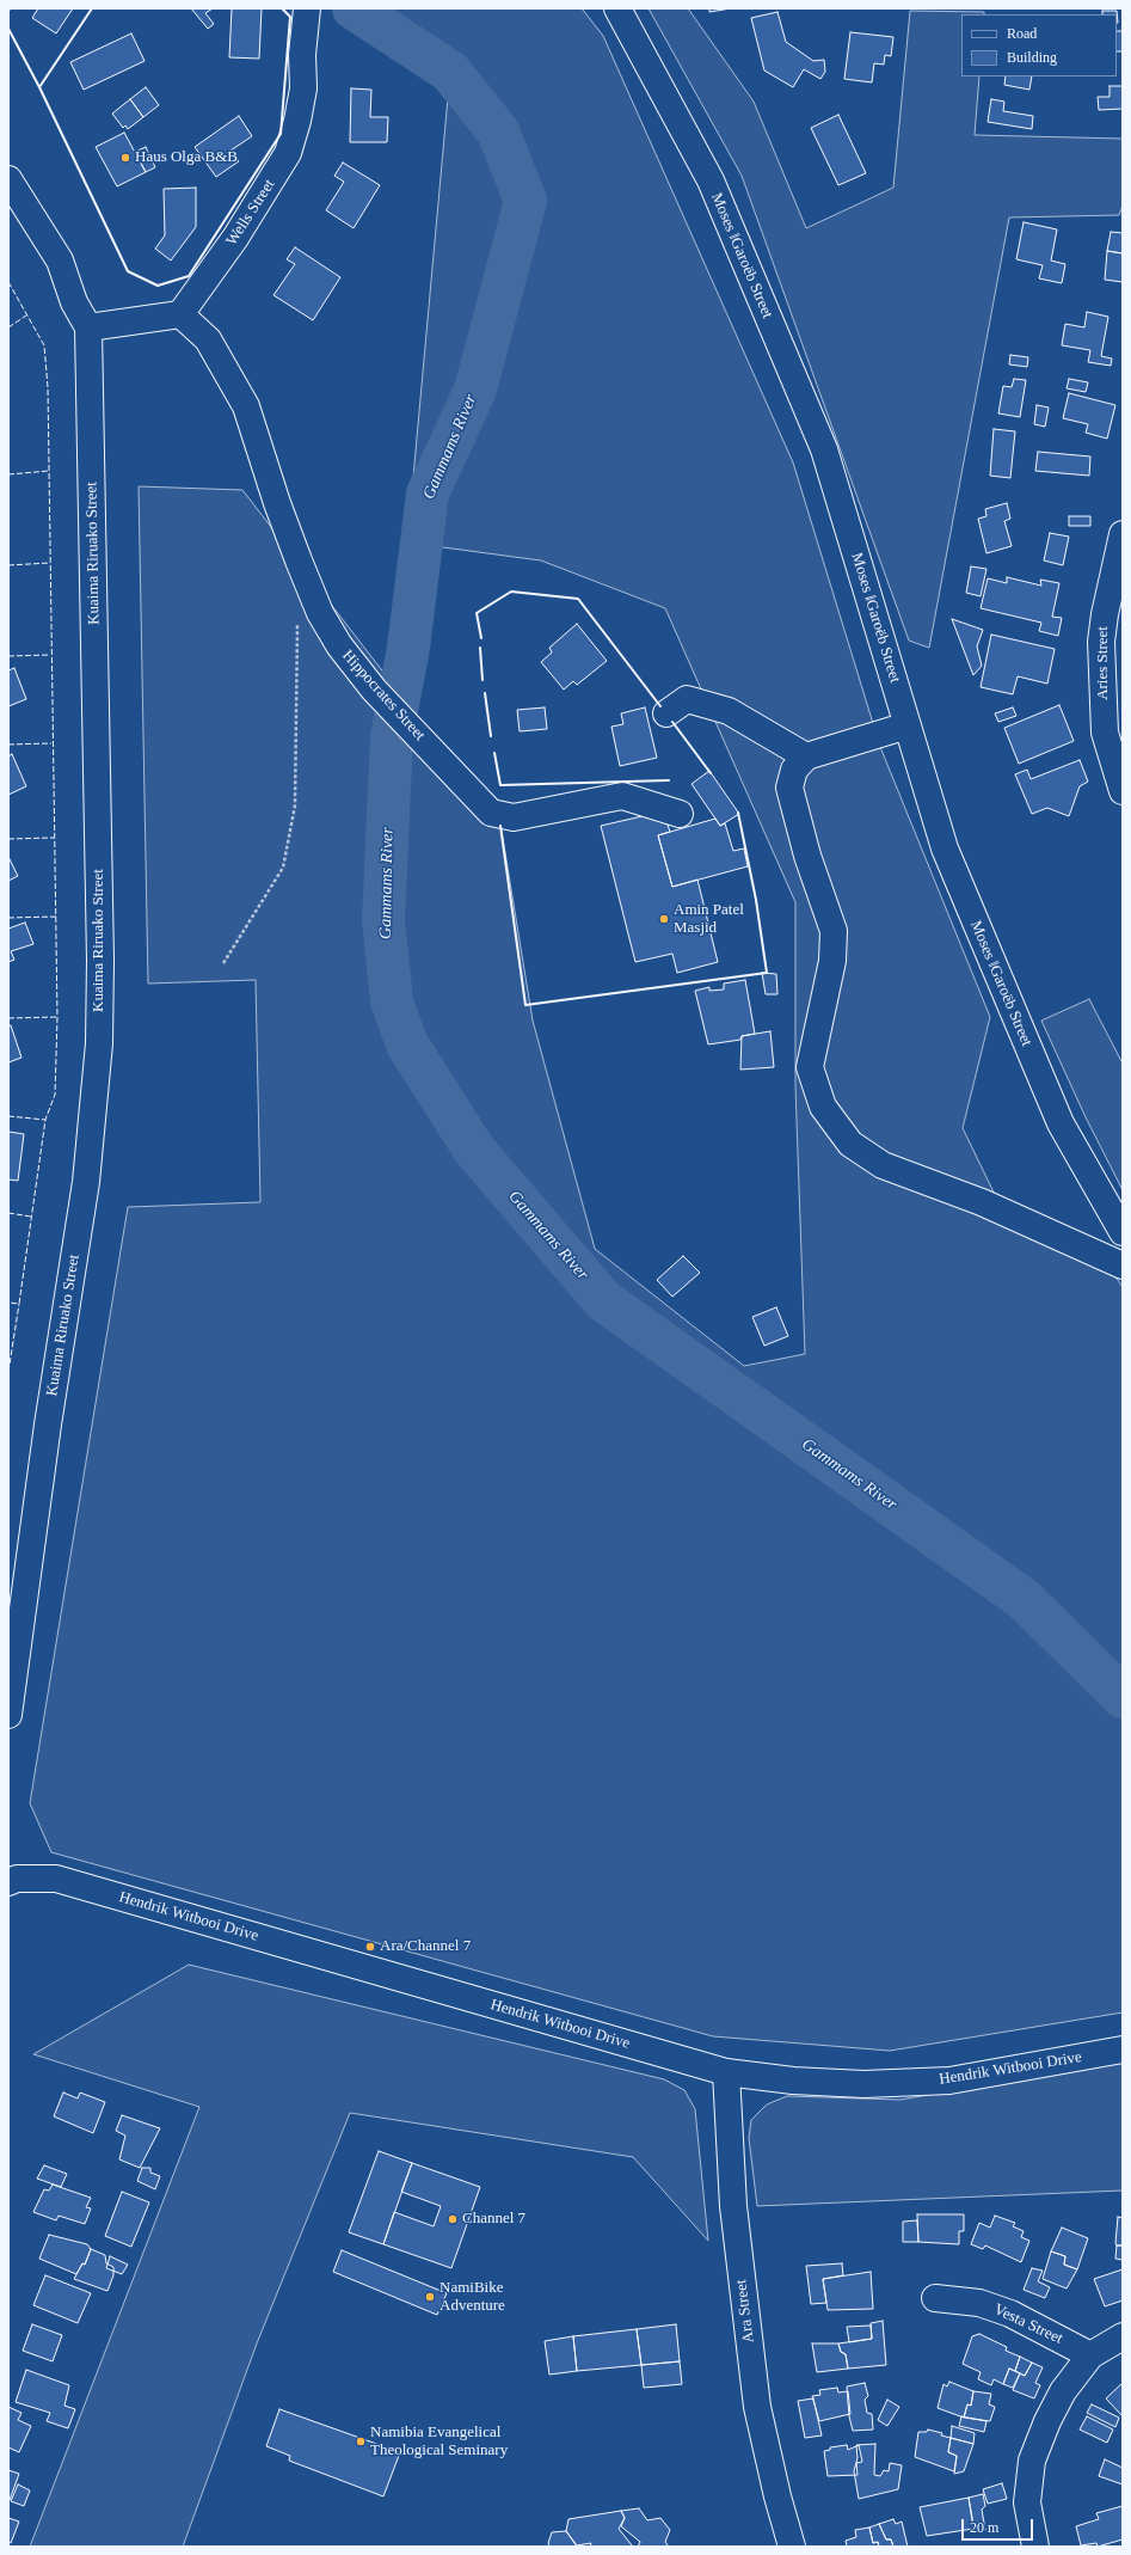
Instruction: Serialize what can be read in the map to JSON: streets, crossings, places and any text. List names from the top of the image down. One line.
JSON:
{"streets":{"street":["Wells Street","Moses ǁGaroëb Street","Kuaima Riruako Street","Aries Street","Hippocrates Street","Hendrik Witbooi Drive","Ara Street","Vesta Street"]},"crossings":[["Wells Street","Hippocrates Street"],["Hendrik Witbooi Drive","Ara Street"]],"water":["Gammams River"],"places":["Haus Olga B&B","Amin Patel Masjid","Ara/Channel 7","Channel 7","NamiBike Adventure","Namibia Evangelical Theological Seminary"],"legend":["Road","Building"],"scale_bar":"20 m"}
